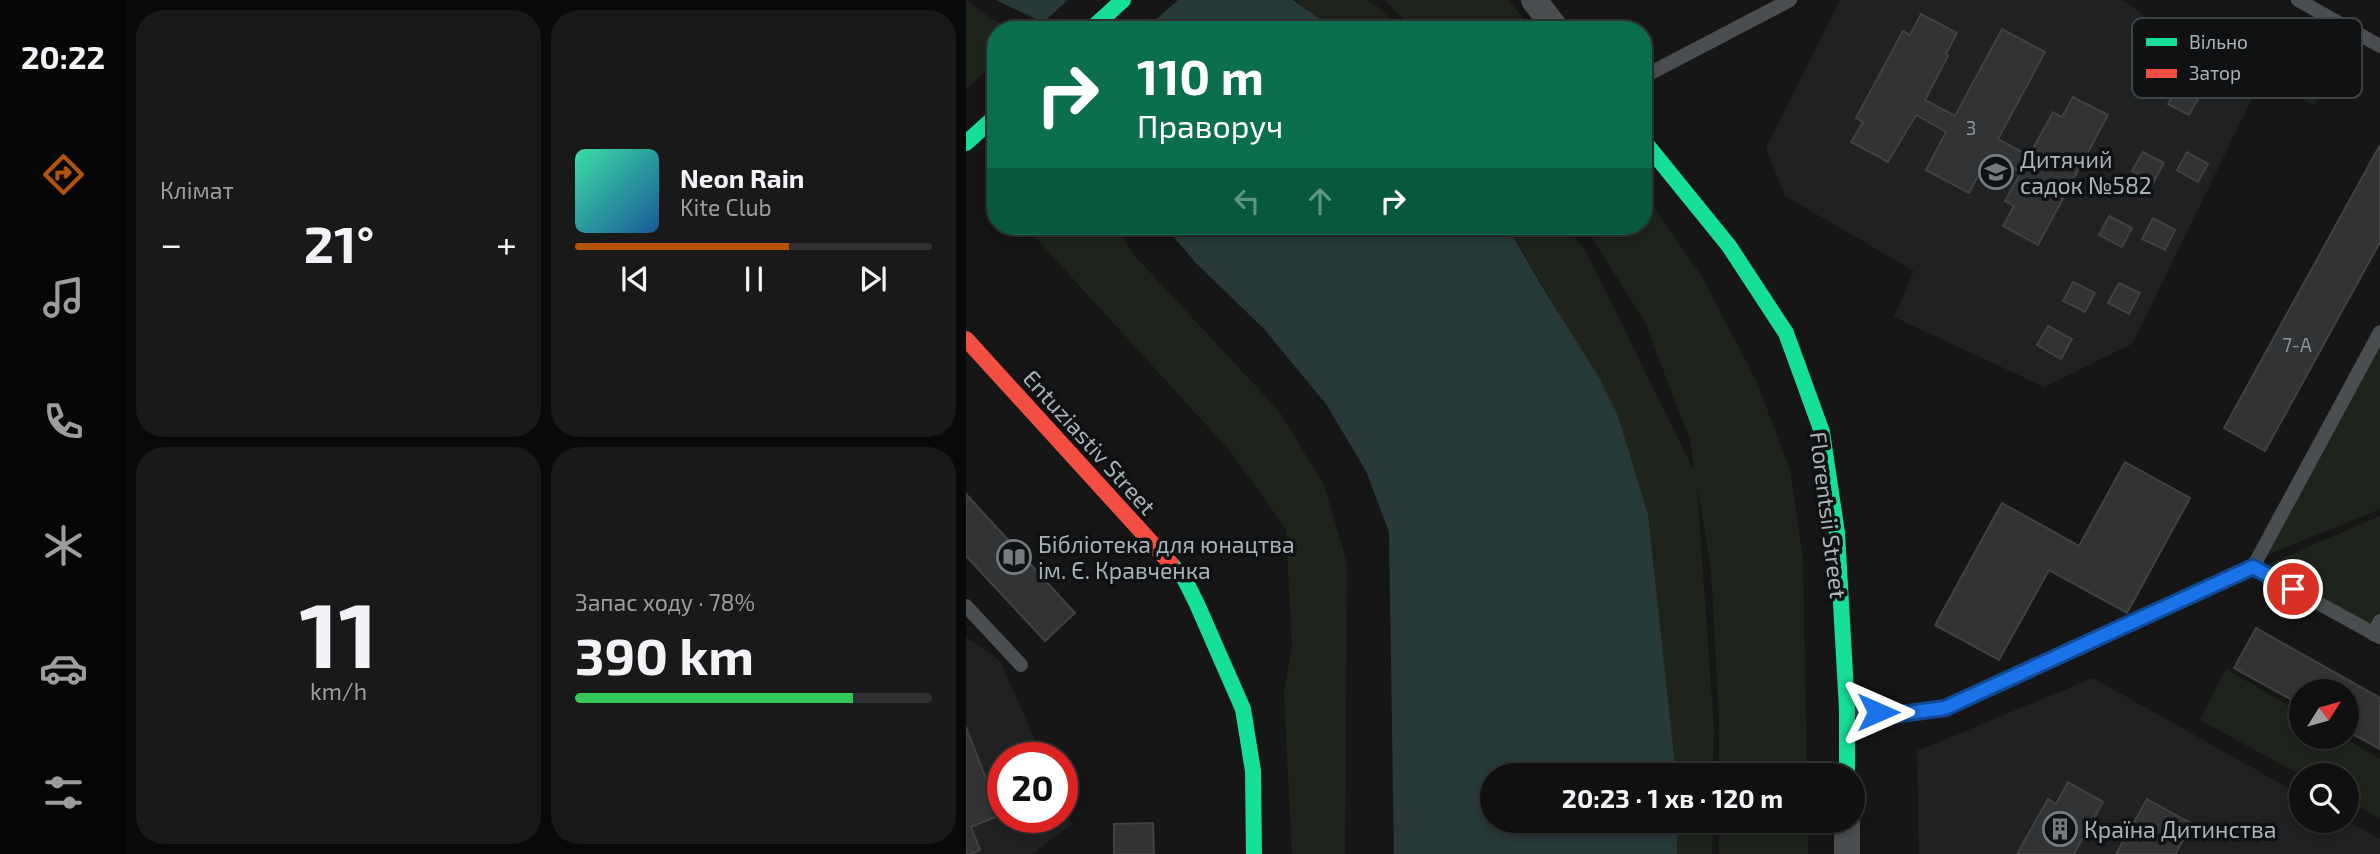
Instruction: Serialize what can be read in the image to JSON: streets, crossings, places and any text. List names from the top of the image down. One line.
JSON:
{"streets":{"street":["Entuziastiv Street","Florentsii Street"]},"places":{"school or university":["Дитячий садок №582"],"library":["Бібліотека для юнацтва ім. Є. Кравченка"],"building":["Країна Дитинства"]},"house_numbers":["3","7-А"],"legend":["Вільно","Затор"],"north":"top right","page":{"tabs":"20:22","tile":["Клімат",["11","km/h"],["Запас ходу · 78%","390 km"]],"turn":["110 m","Праворуч"],"song":["Neon Rain","Kite Club"],"heat":["−","21°","+"],"limit":"20","trip":"20:23 · 1 хв · 120 m"}}
